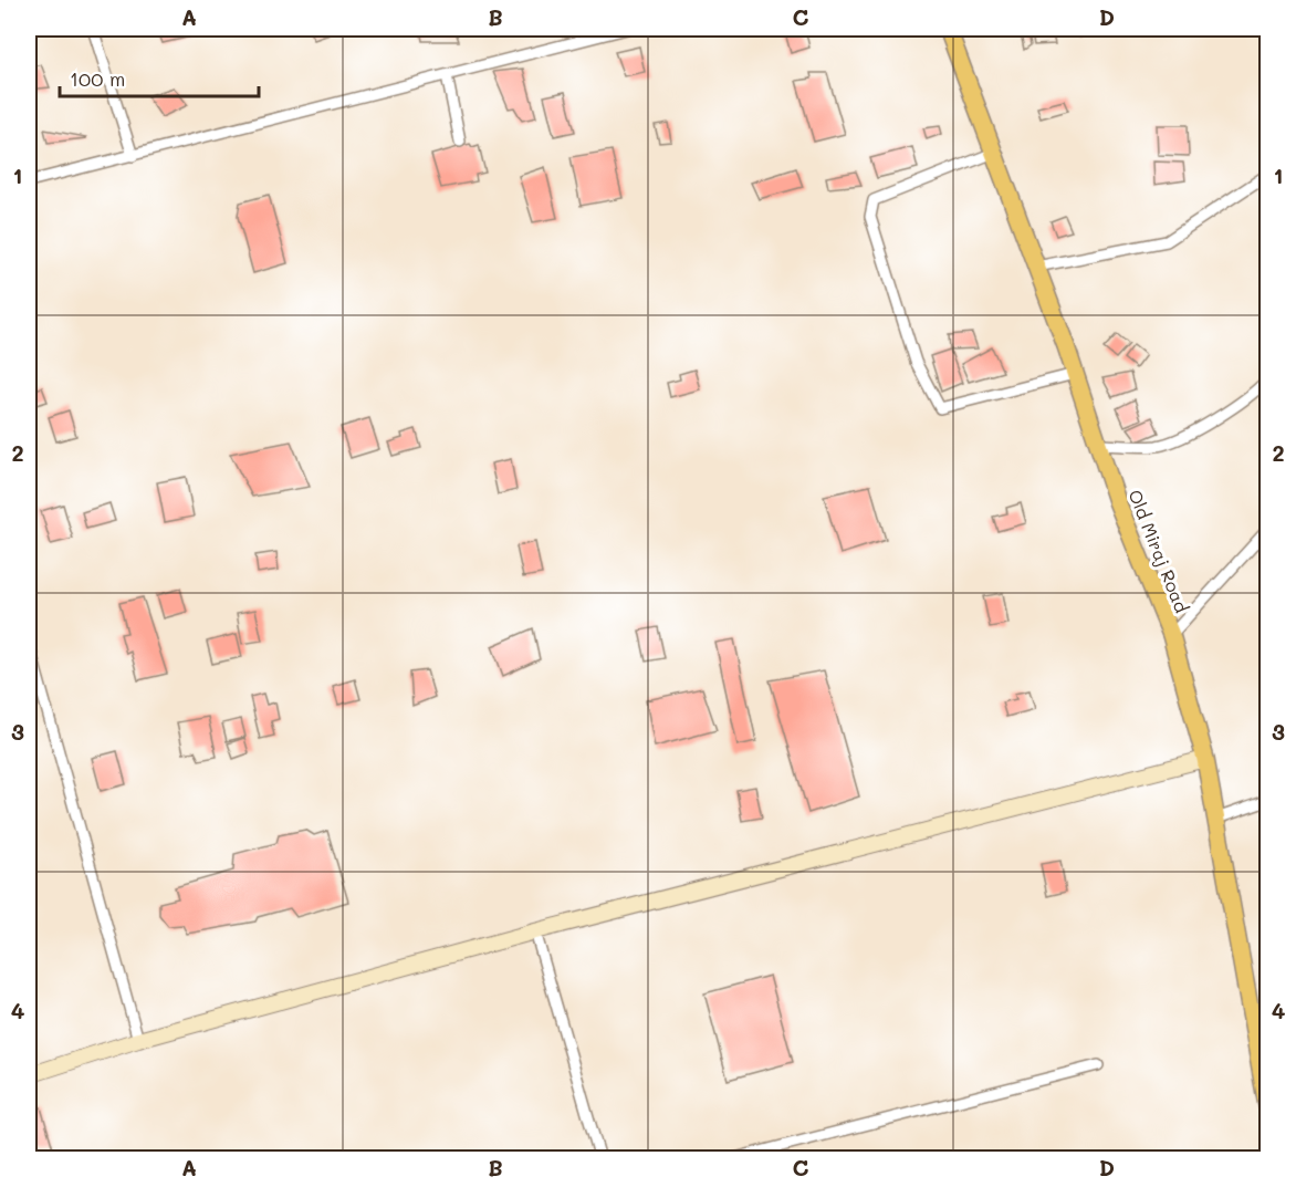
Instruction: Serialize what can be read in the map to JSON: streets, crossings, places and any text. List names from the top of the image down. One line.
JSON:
{"streets":{"main road":["Old Miraj Road"]},"scale_bar":"100 m","grid":{"columns":["A","B","C","D"],"rows":["1","2","3","4"]}}
